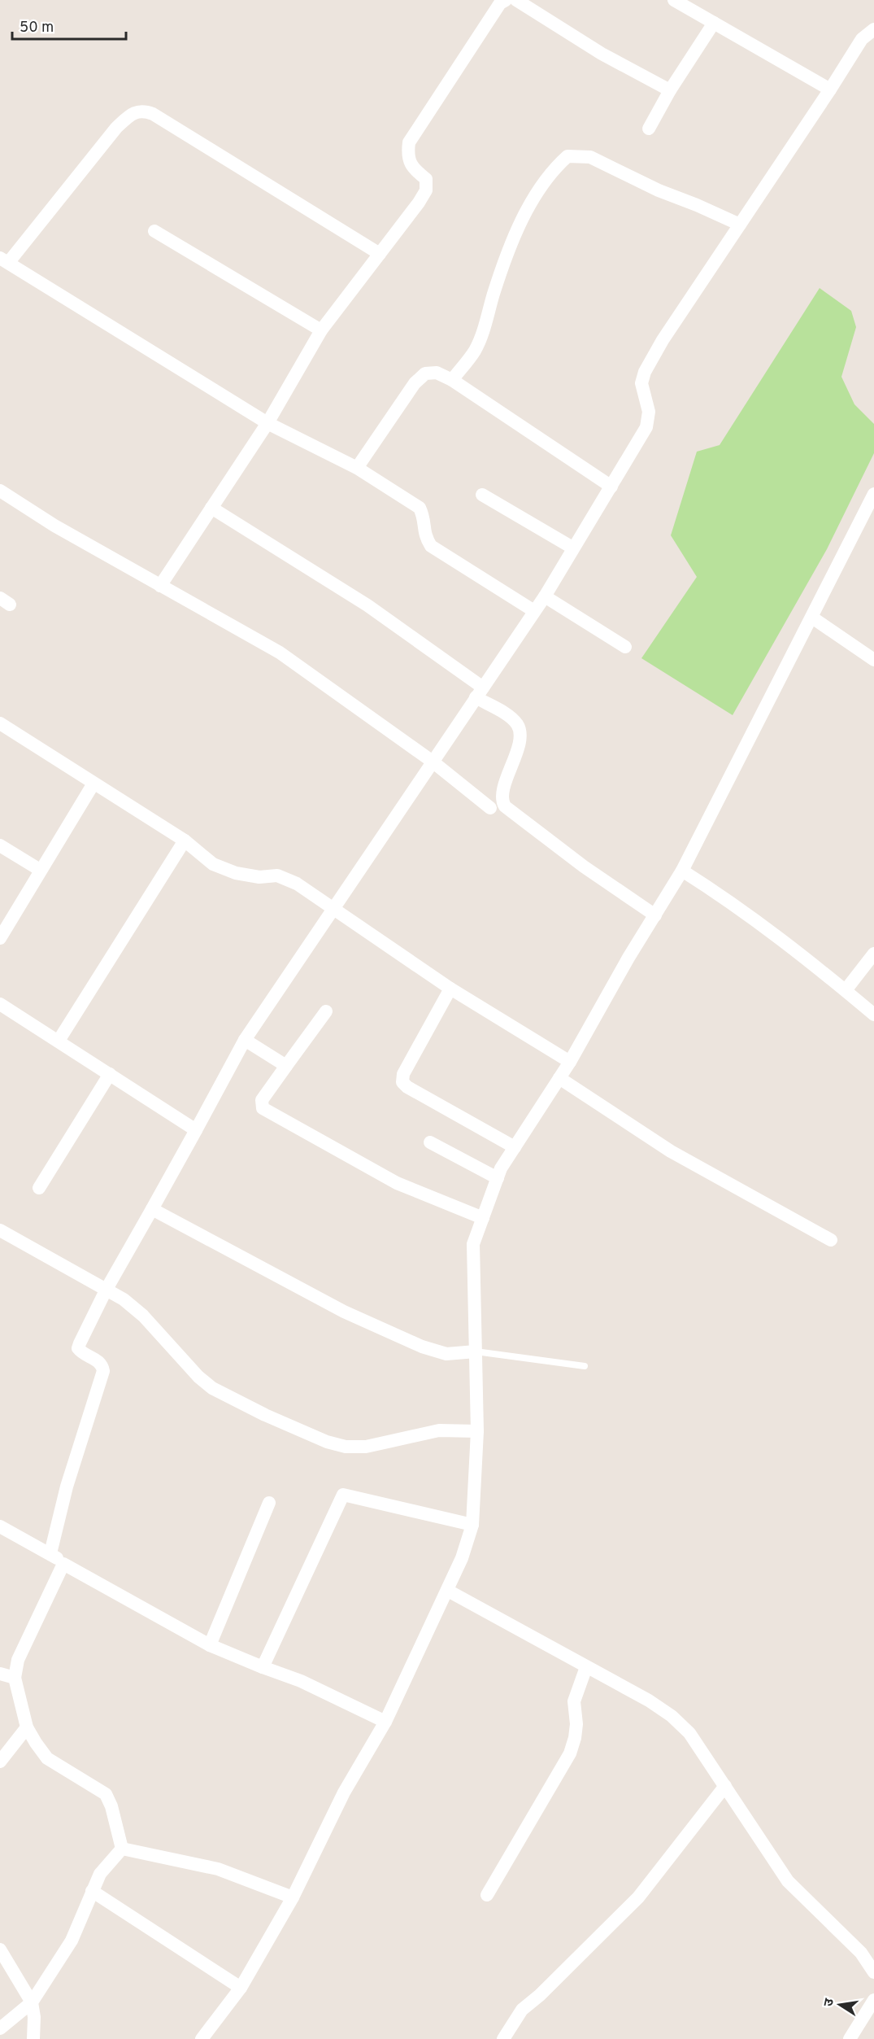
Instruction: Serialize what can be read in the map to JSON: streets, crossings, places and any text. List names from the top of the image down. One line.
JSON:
{"scale_bar":"50 m","north":"left"}
